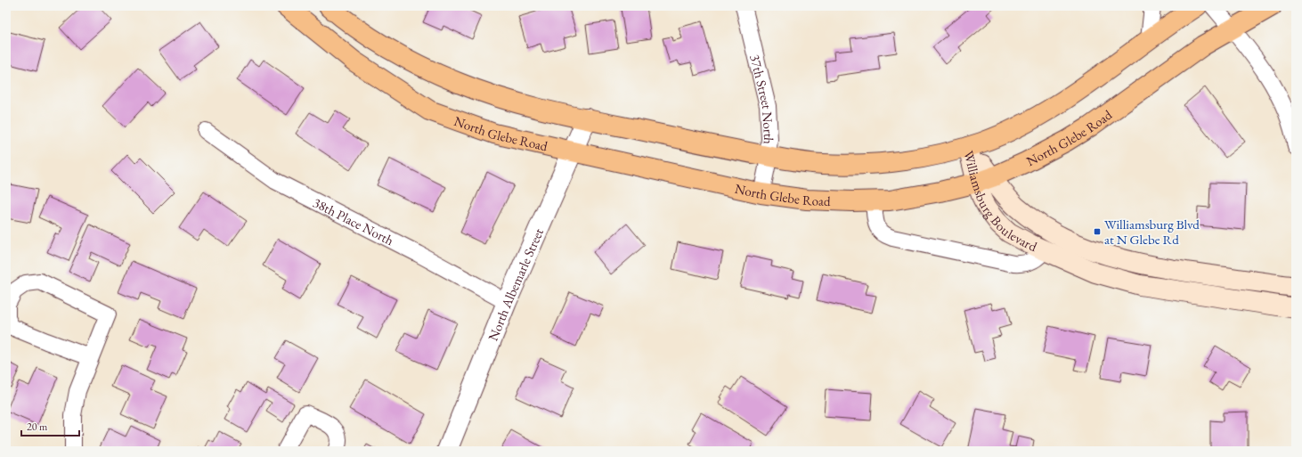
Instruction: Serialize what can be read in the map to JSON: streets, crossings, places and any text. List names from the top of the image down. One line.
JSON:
{"streets":{"main road":["North Glebe Road","Williamsburg Boulevard"],"street":["37th Street North","38th Place North","North Albemarle Street"]},"crossings":[["37th Street North","North Glebe Road"],["North Glebe Road","Williamsburg Boulevard"],["North Glebe Road","North Albemarle Street"],["38th Place North","North Albemarle Street"]],"places":{"transit":["Williamsburg Blvd at N Glebe Rd"]},"scale_bar":"20 m"}
